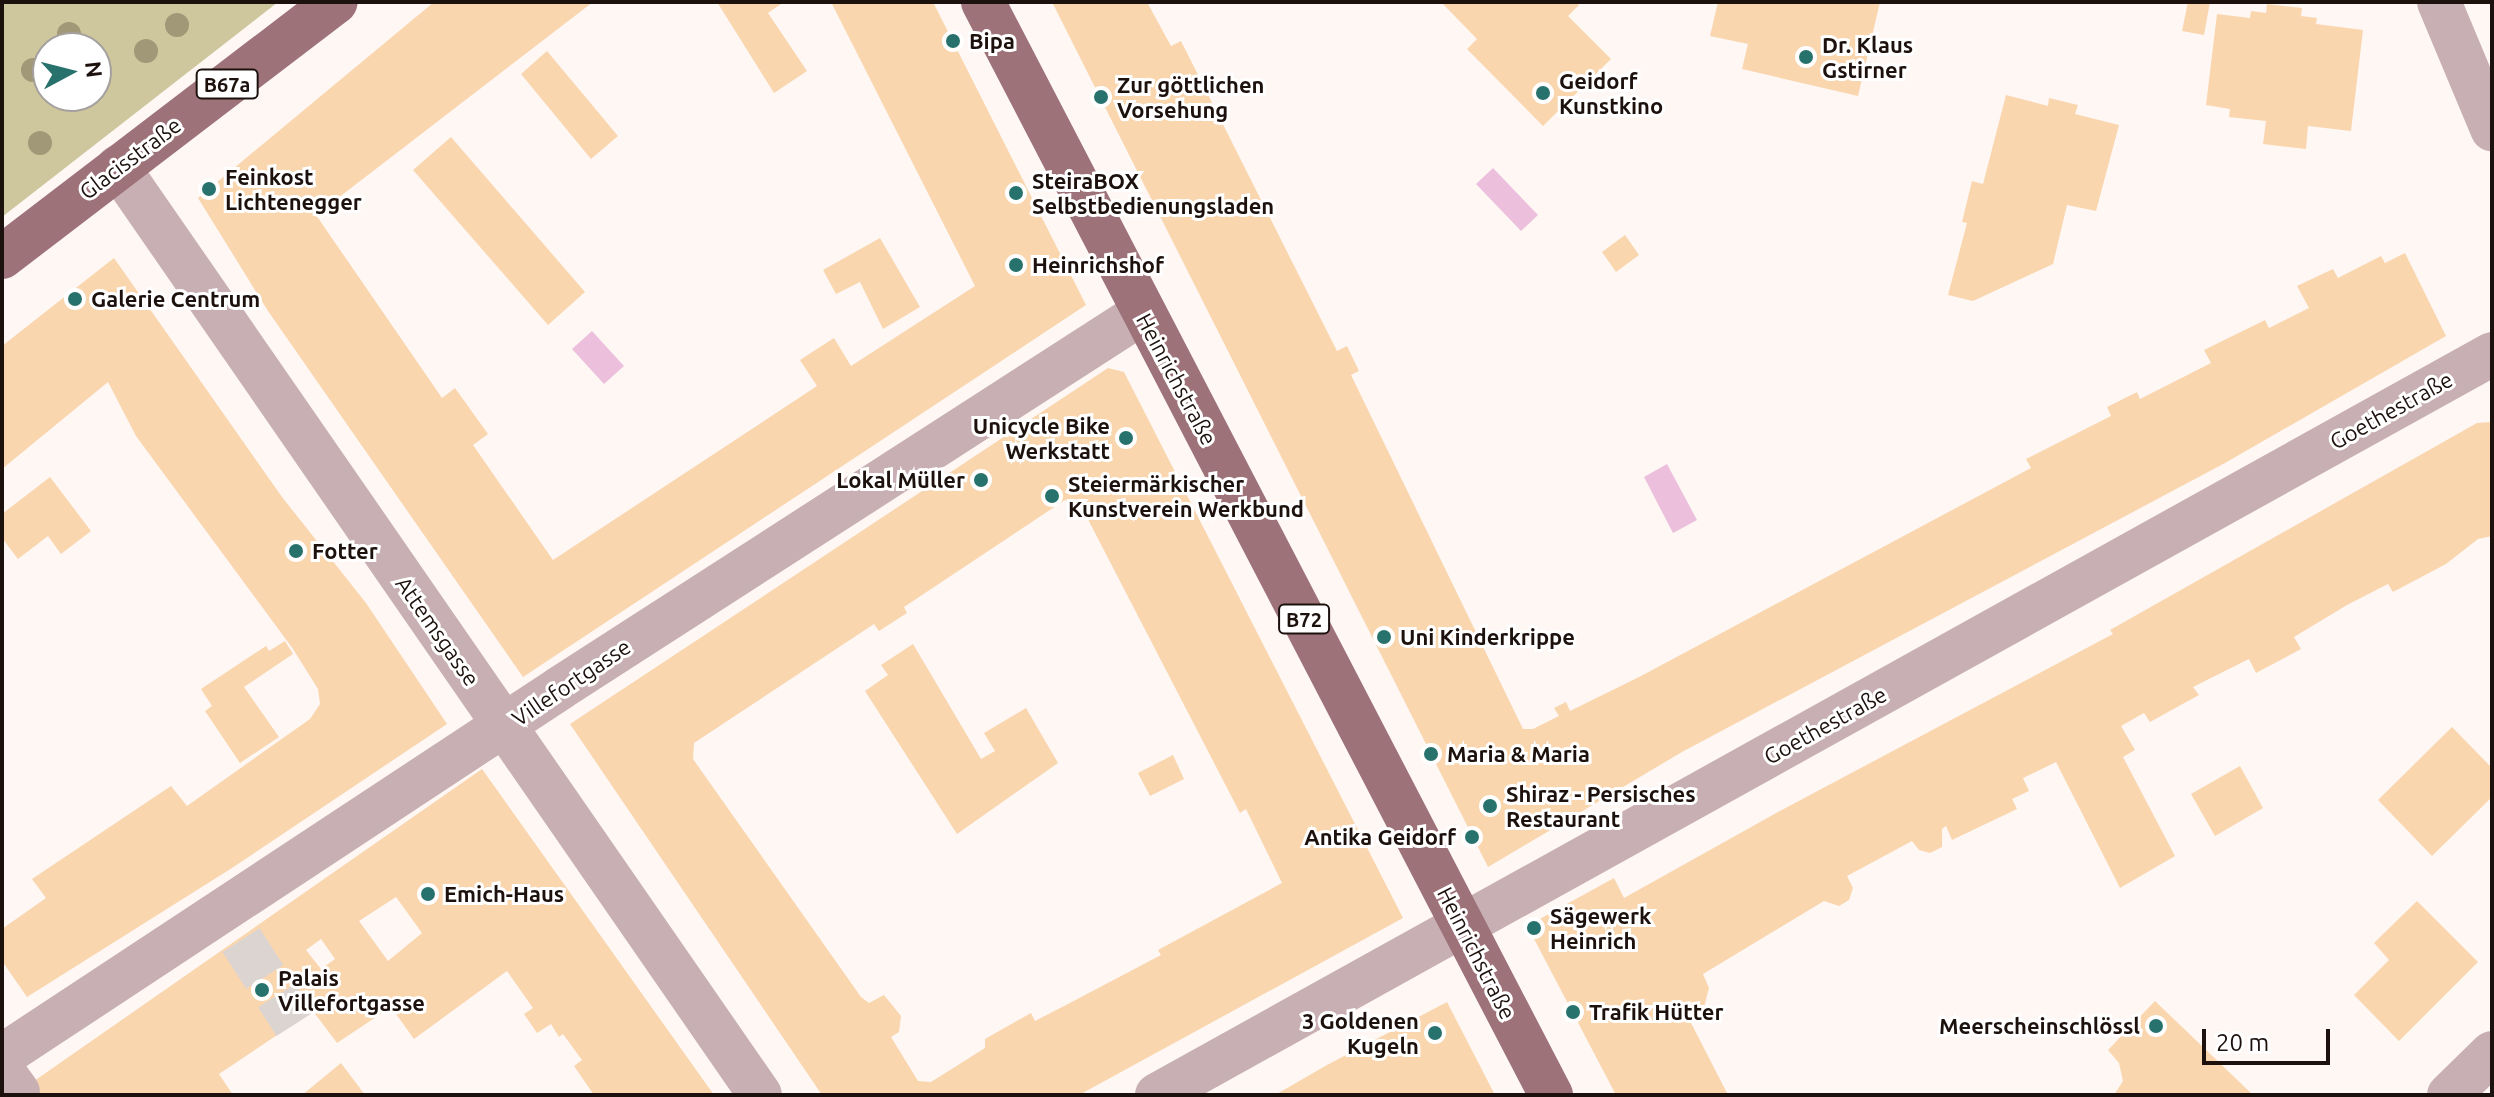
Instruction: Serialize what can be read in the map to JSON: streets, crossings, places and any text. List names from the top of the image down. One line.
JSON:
{"streets":{"main road":["B67a","Glacisstraße","Heinrichstraße","B72"],"street":["Goethestraße","Attemsgasse","Villefortgasse"]},"crossings":[["Glacisstraße","Attemsgasse"],["Heinrichstraße","Goethestraße"],["Heinrichstraße","Villefortgasse"],["Attemsgasse","Villefortgasse"]],"places":["Bipa","Dr. Klaus Gstirner","Geidorf Kunstkino","Zur göttlichen Vorsehung","Feinkost Lichtenegger","SteiraBOX Selbstbedienungsladen","Heinrichshof","Galerie Centrum","Unicycle Bike Werkstatt","Lokal Müller","Steiermärkischer Kunstverein Werkbund","Fotter","Uni Kinderkrippe","Maria & Maria","Shiraz - Persisches Restaurant","Antika Geidorf","Emich-Haus","Sägewerk Heinrich","Palais Villefortgasse","Trafik Hütter","Meerscheinschlössl","3 Goldenen Kugeln"],"scale_bar":"20 m","north":"right"}
